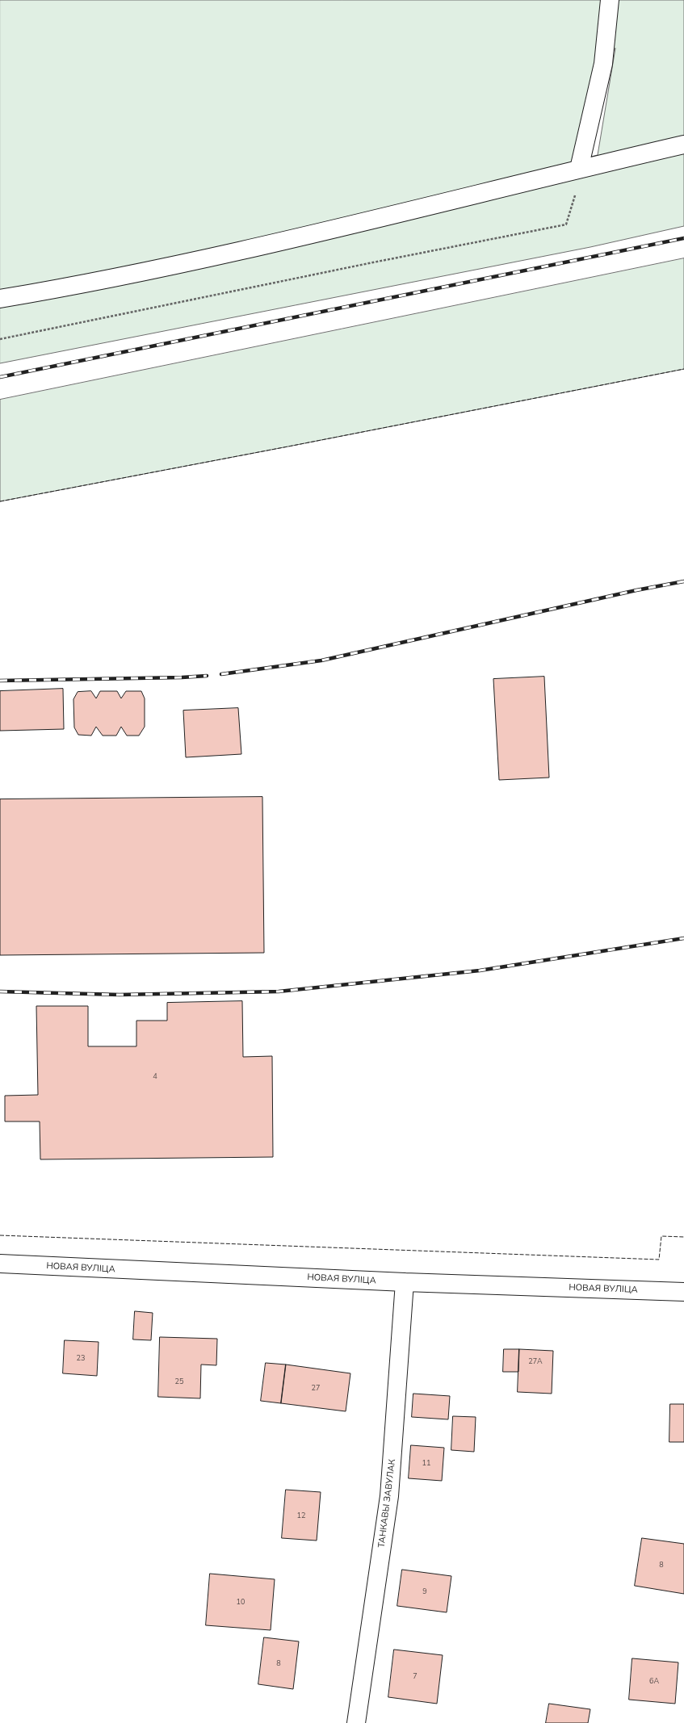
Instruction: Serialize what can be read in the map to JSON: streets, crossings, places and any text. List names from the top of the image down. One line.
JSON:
{"streets":{"street":["НОВАЯ ВУЛІЦА","ТАНКАВЫ ЗАВУЛАК"]},"crossings":[["НОВАЯ ВУЛІЦА","ТАНКАВЫ ЗАВУЛАК"]],"house_numbers":["4","23","27А","25","27","11","12","8","9","10","8","7","6А"]}
